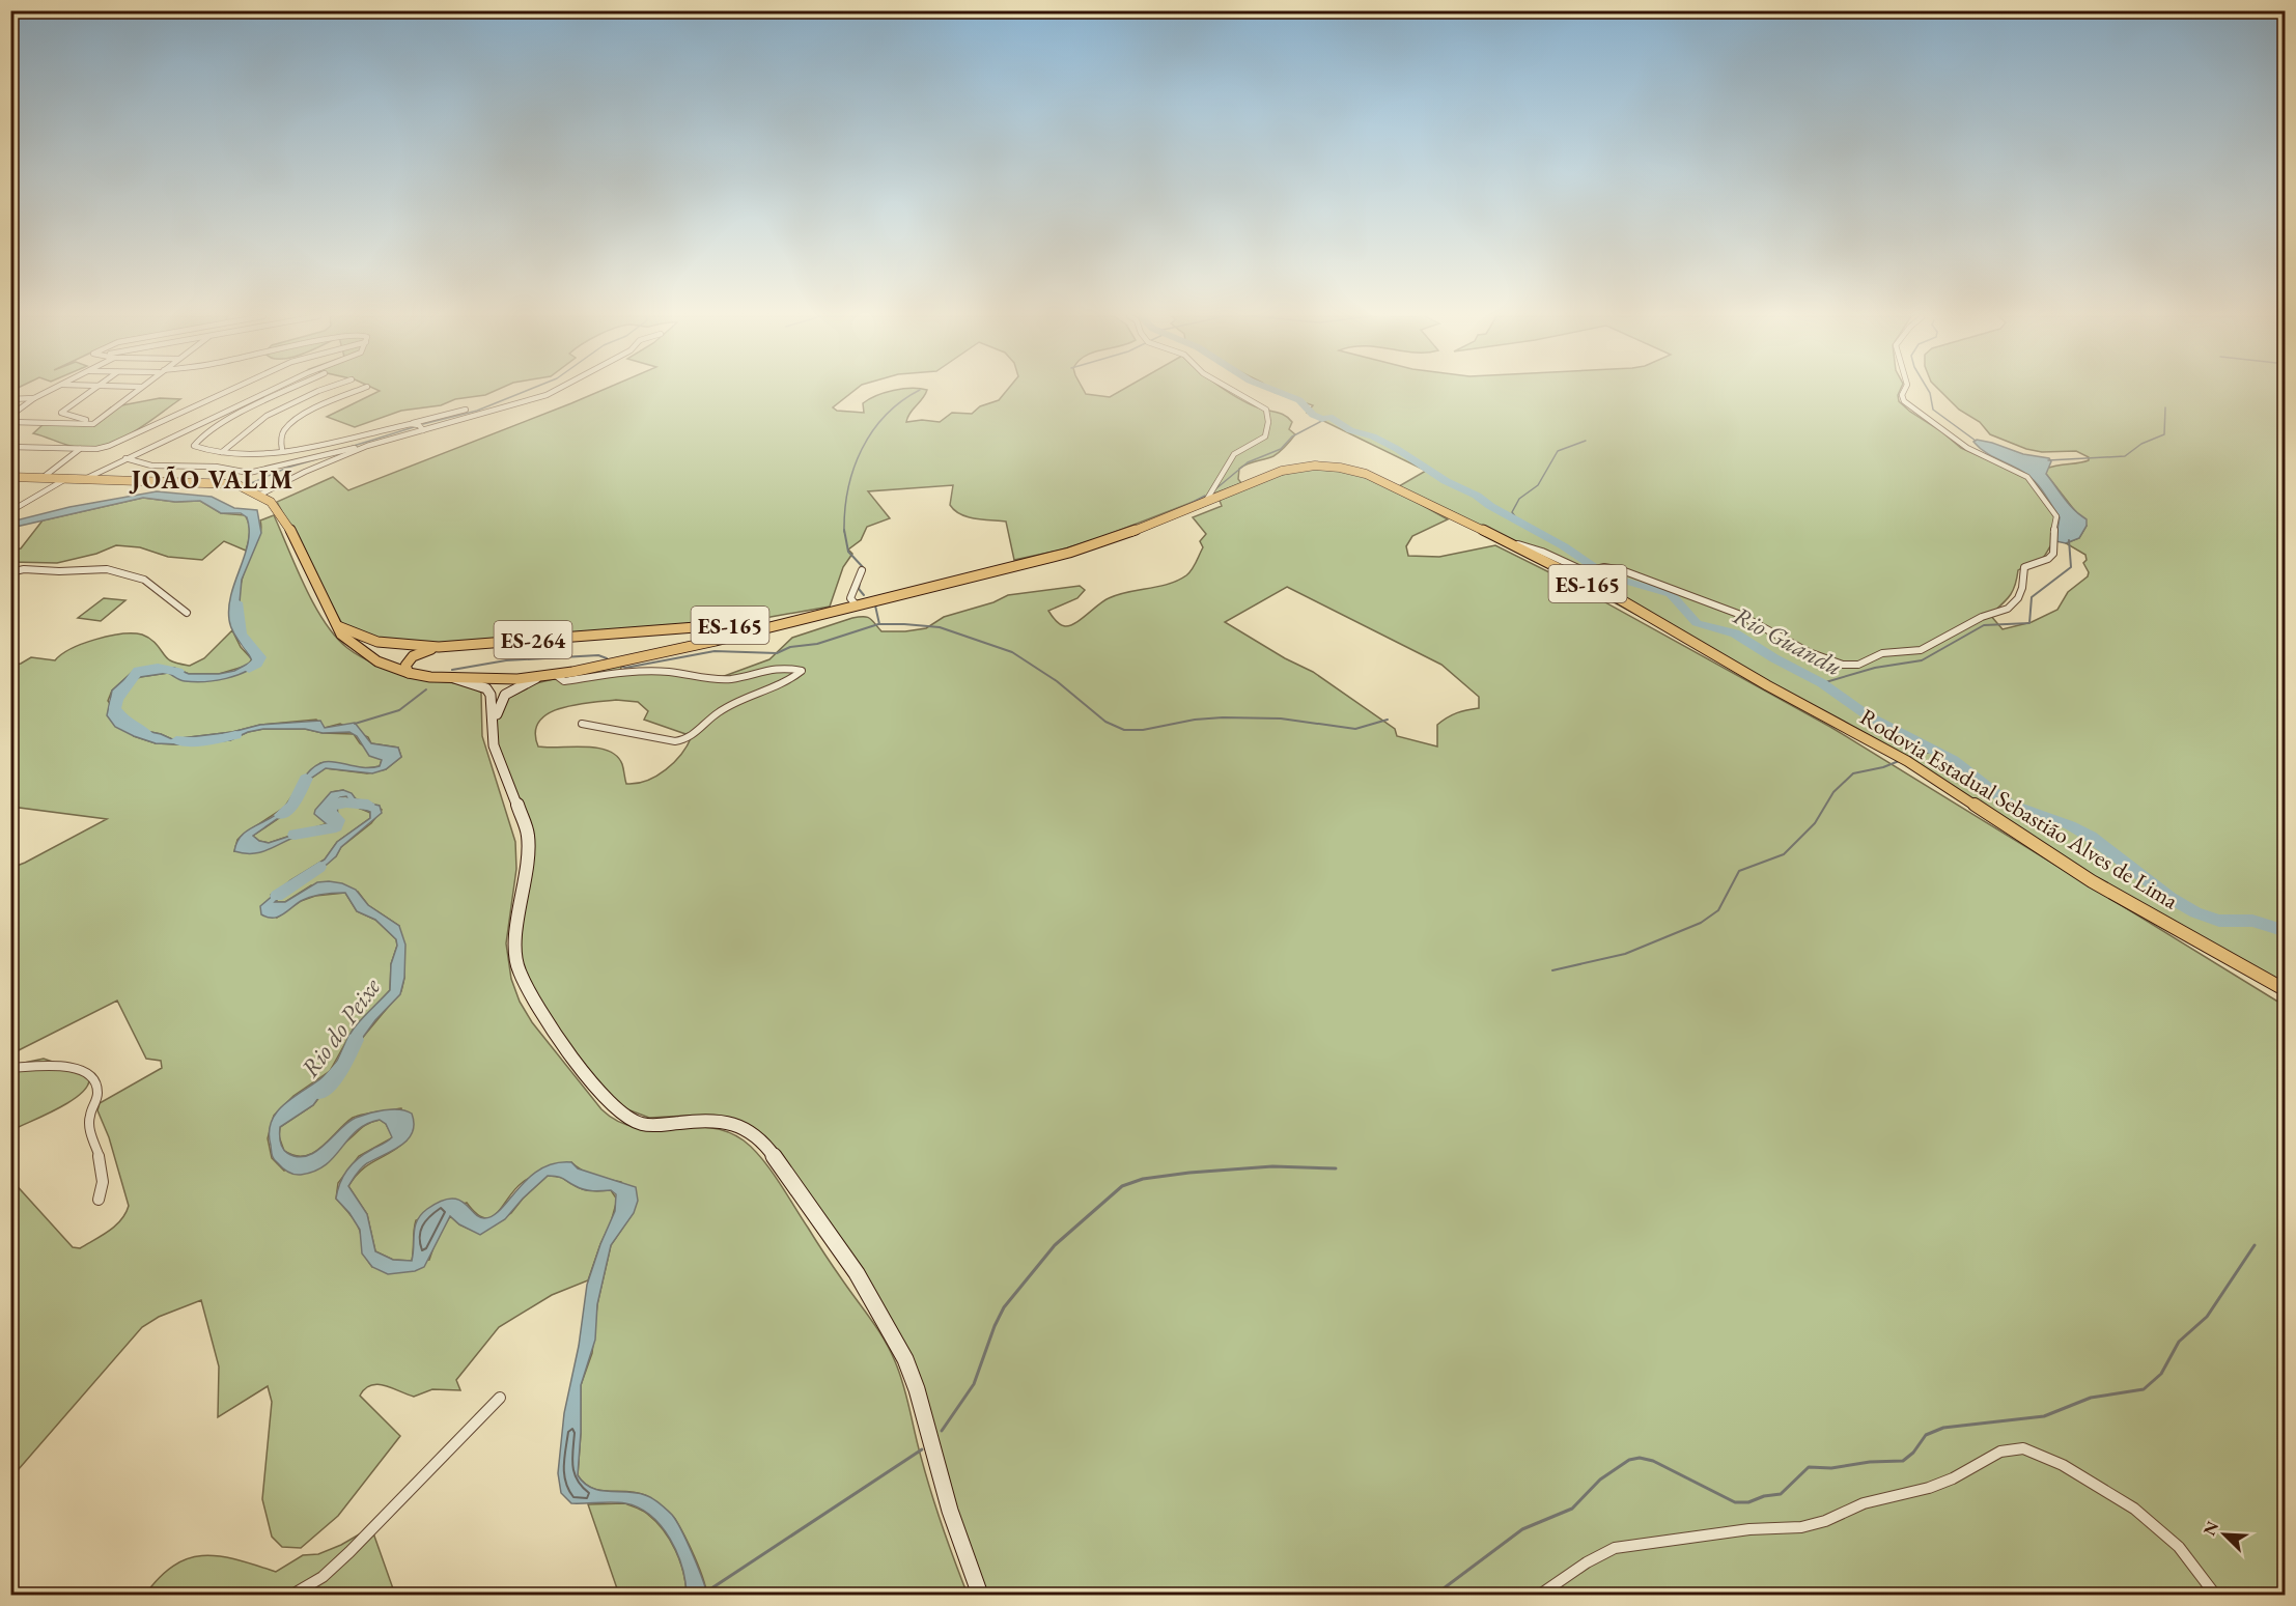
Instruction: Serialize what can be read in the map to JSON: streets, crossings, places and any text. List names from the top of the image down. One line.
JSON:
{"streets":{"main road":["ES-165","ES-264","Rodovia Estadual Sebastião Alves de Lima"]},"districts":["JOÃO VALIM"],"water":["Rio Guandu","Rio do Peixe"],"north":"top left"}
